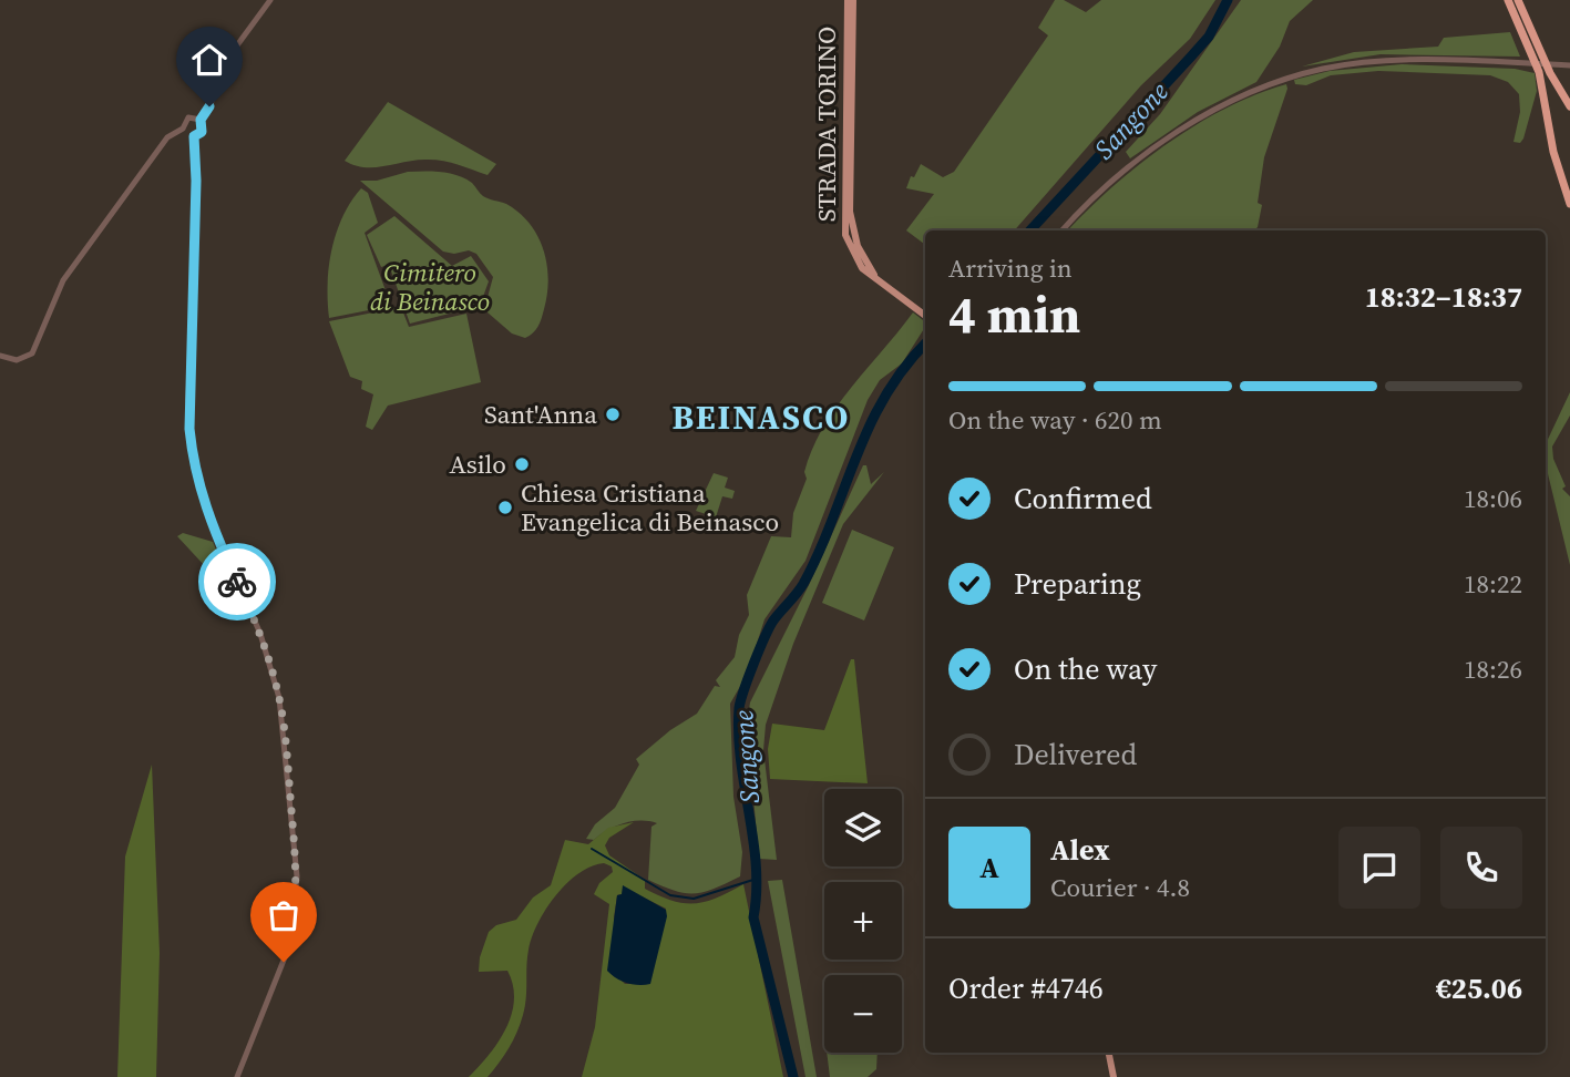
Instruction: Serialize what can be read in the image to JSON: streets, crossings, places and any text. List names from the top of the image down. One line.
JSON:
{"streets":{"main road":["STRADA TORINO"]},"districts":["BEINASCO"],"water":["Sangone"],"parks":["Cimitero di Beinasco"],"places":["Sant'Anna","Asilo","Chiesa Cristiana Evangelica di Beinasco"],"page":{"heading":["4 min","Arriving in","18:32–18:37"],"panel":["Alex","Courier · 4.8","Order #4746","€25.06"],"bar":"On the way · 620 m","list":[["Confirmed","18:06"],["Preparing","18:22"],["On the way","18:26"],"Delivered"],"map_buttons":["+","−"],"round":"A"}}
